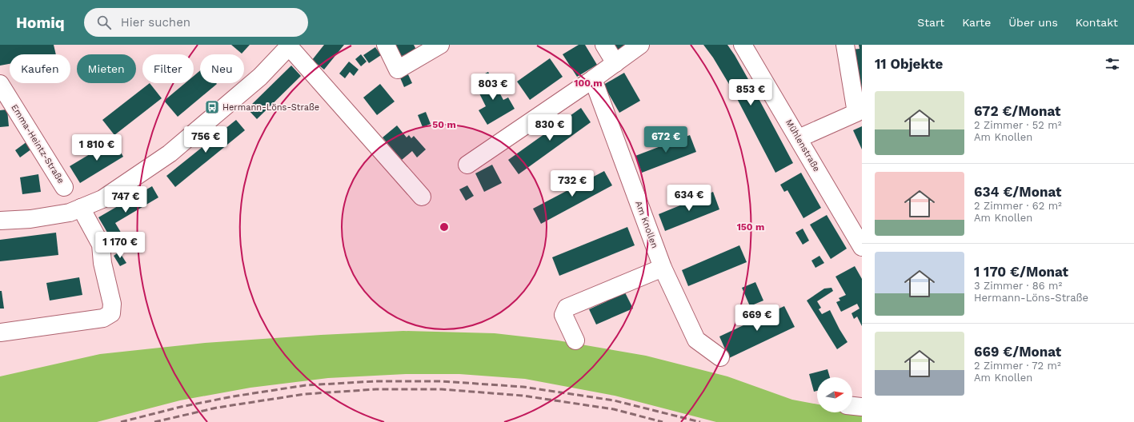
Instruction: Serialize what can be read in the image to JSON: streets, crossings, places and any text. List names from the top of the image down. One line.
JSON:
{"streets":{"street":["Emma-Heintz-Straße","Mühlenstraße","Am Knollen"]},"places":{"bus stop":["Hermann-Löns-Straße"]},"north":"right","page":{"header":"Homiq","search":"Hier suchen","nav":["Start","Karte","Über uns","Kontakt"],"heading":"11 Objekte","chip":["Kaufen","Mieten","Filter","Neu"],"price":["803 €","853 €","830 €","756 €","672 €","1 810 €","732 €","634 €","747 €","1 170 €","669 €"],"list":[{"name":"672 €/Monat","note":"2 Zimmer · 52 m² · Am Knollen"},{"name":"634 €/Monat","note":"2 Zimmer · 62 m² · Am Knollen"},{"name":"1 170 €/Monat","note":"3 Zimmer · 86 m² · Hermann-Löns-Straße"},{"name":"669 €/Monat","note":"2 Zimmer · 72 m² · Am Knollen"}]},"rings":["100 m","50 m","150 m"]}
